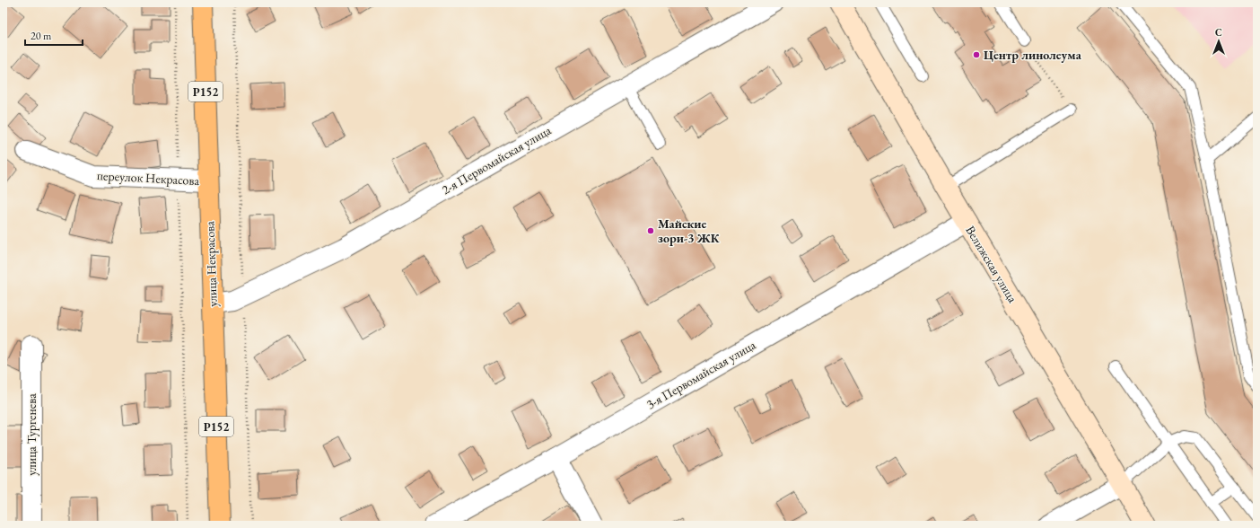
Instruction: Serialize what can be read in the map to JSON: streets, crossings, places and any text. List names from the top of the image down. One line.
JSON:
{"streets":{"main road":["Р152","улица Некрасова"],"street":["2-я Первомайская улица","переулок Некрасова","Велижская улица","3-я Первомайская улица","улица Тургенева"]},"crossings":[["2-я Первомайская улица","улица Некрасова"],["переулок Некрасова","улица Некрасова"],["Велижская улица","3-я Первомайская улица"]],"places":["Центр линолеума","Майские зори-3 ЖК"],"scale_bar":"20 m","north":"top"}
